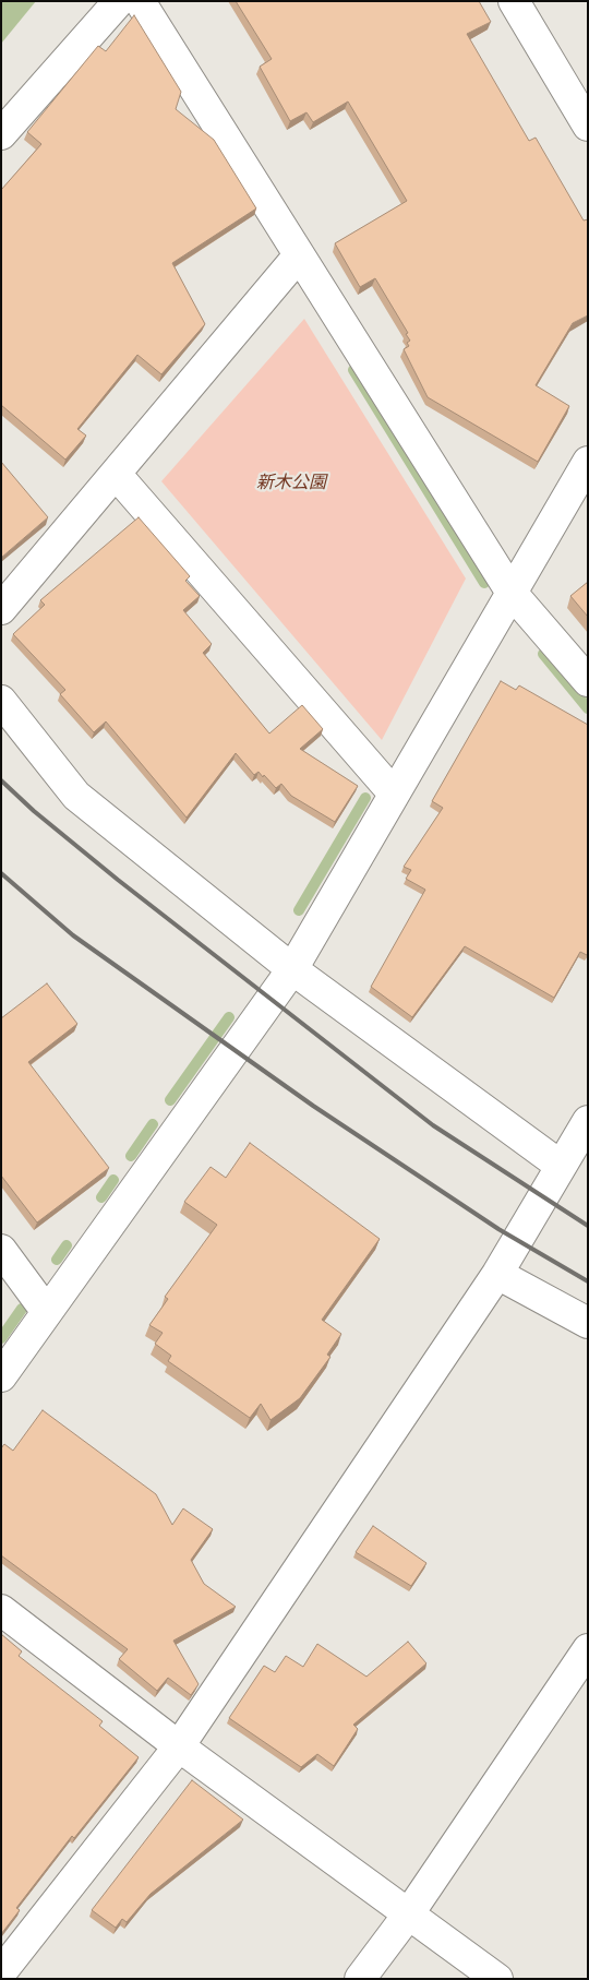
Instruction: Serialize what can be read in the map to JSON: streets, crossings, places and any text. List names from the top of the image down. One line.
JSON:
{"parks":["新木公園"]}
